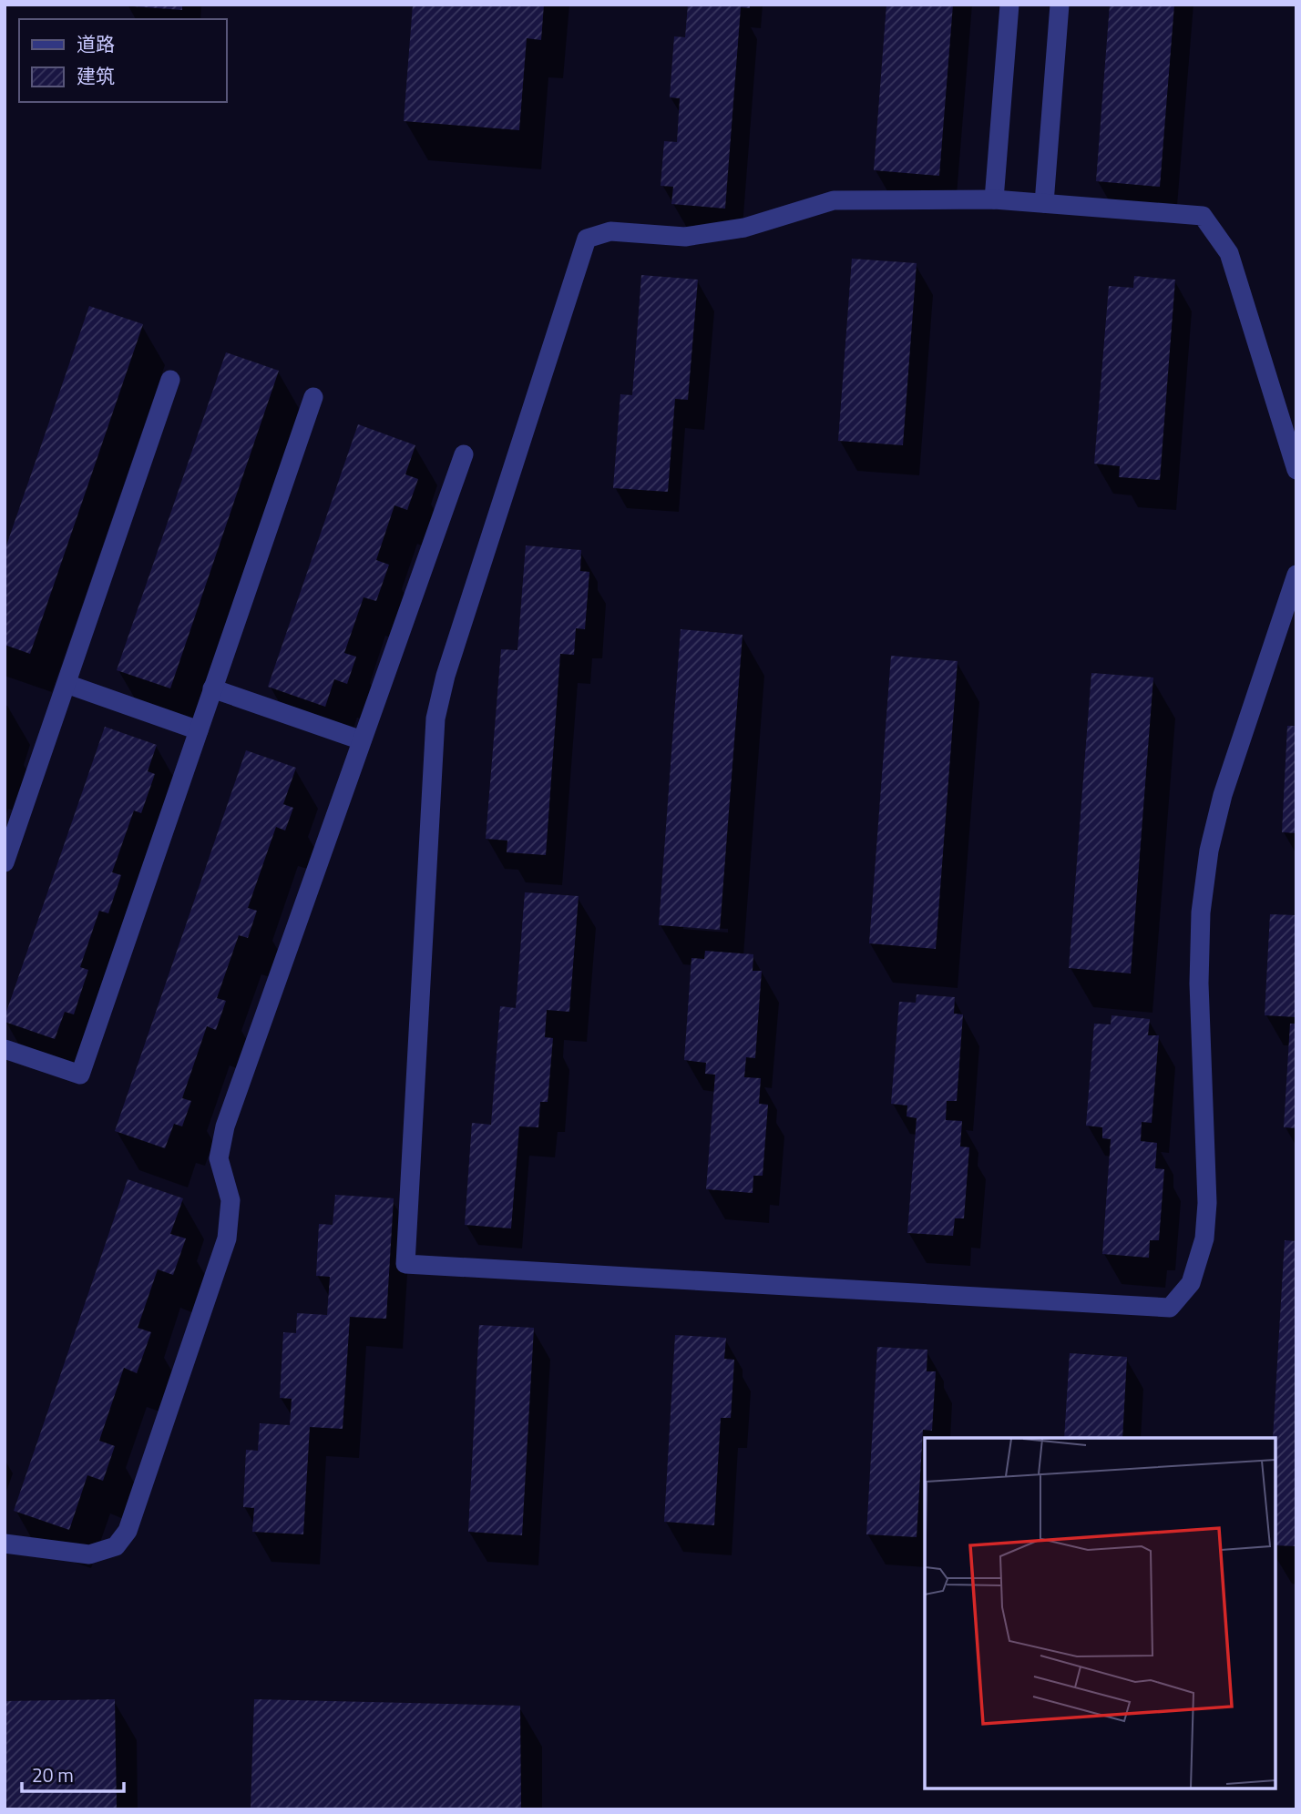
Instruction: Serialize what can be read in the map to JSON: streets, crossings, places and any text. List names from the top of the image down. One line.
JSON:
{"legend":["道路","建筑"],"scale_bar":"20 m"}
